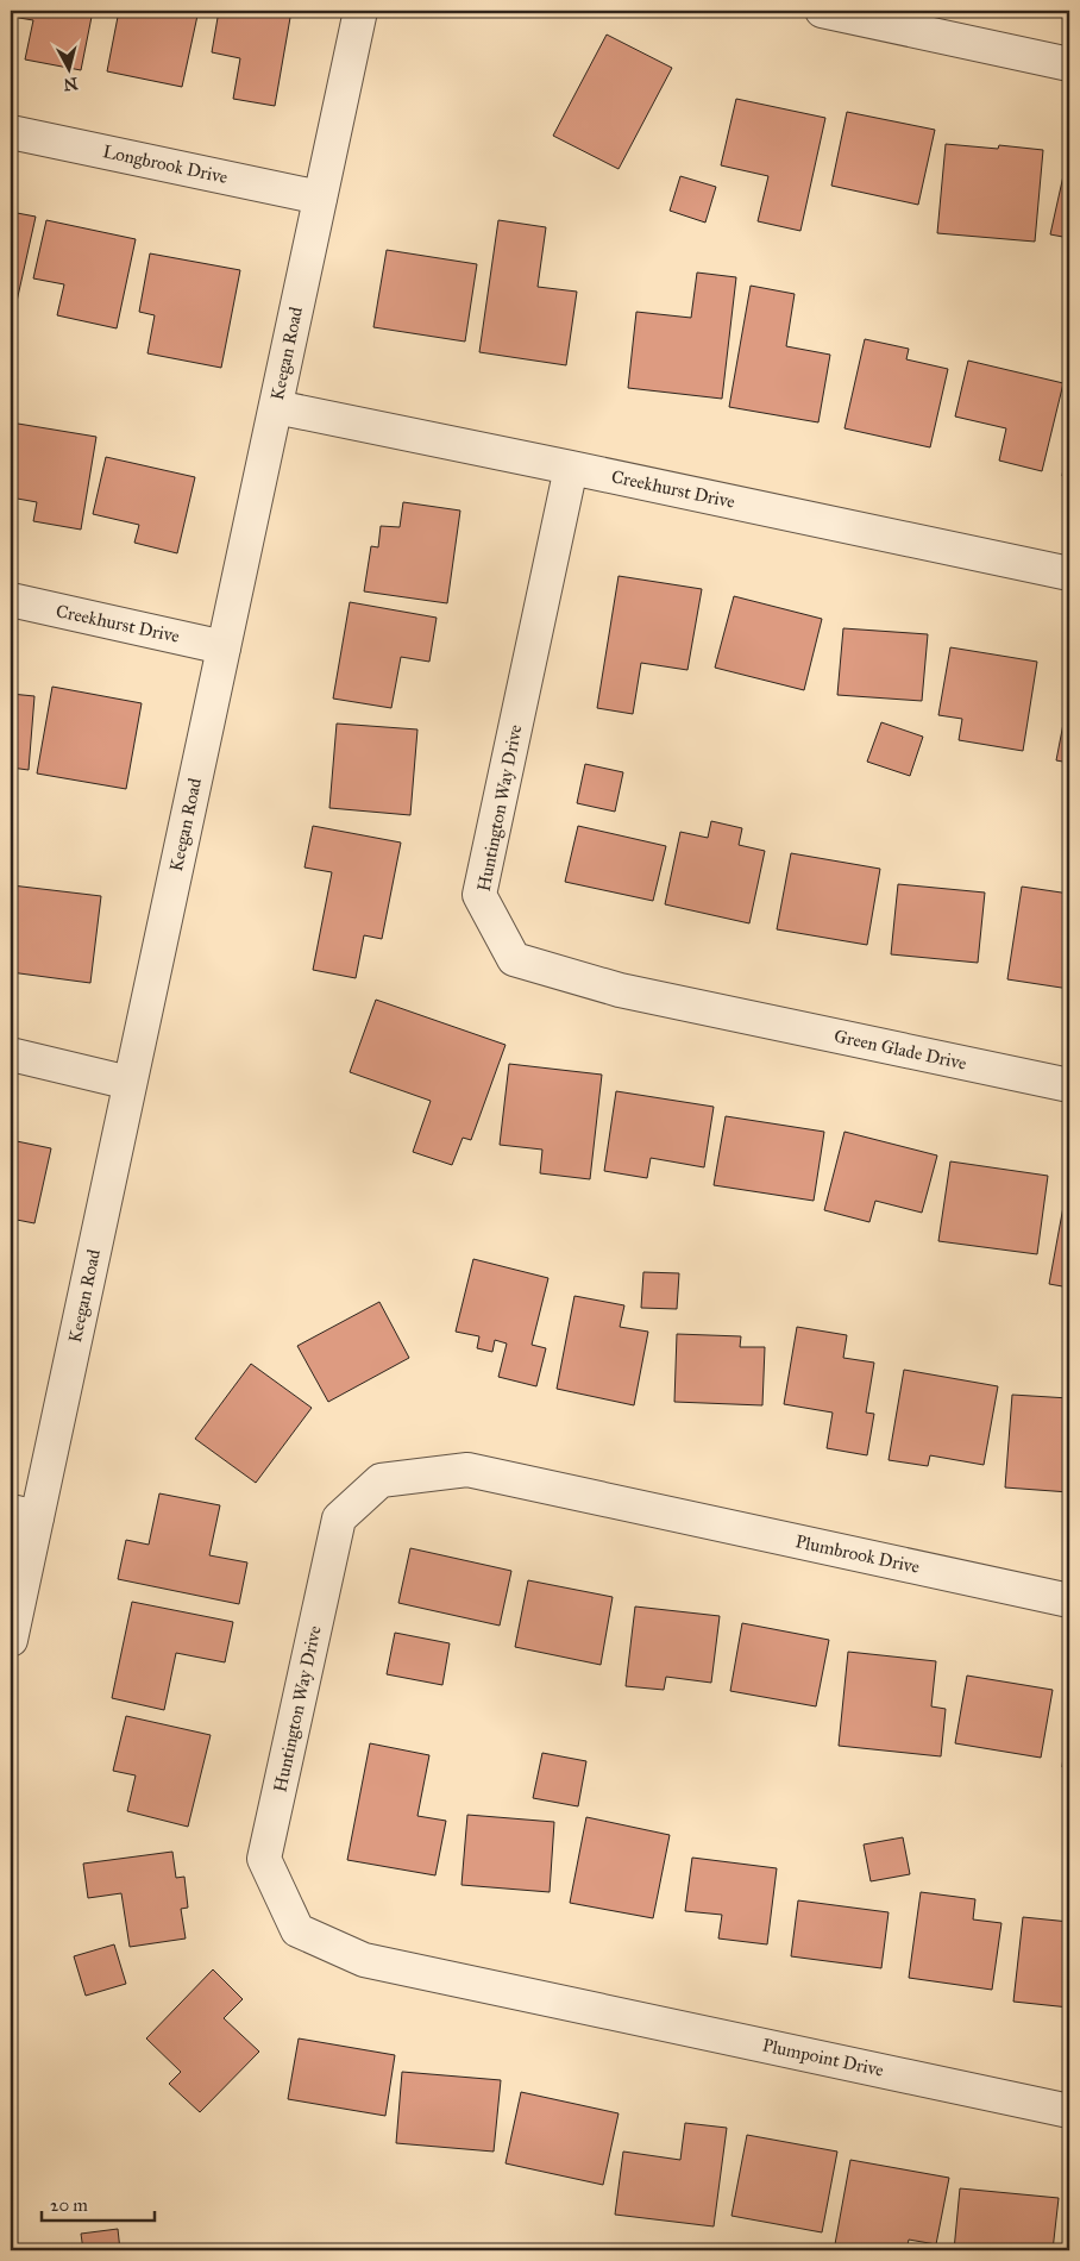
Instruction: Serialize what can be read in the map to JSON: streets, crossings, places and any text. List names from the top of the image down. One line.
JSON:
{"streets":{"street":["Longbrook Drive","Keegan Road","Creekhurst Drive","Huntington Way Drive","Green Glade Drive","Plumbrook Drive","Plumpoint Drive"]},"crossings":[["Longbrook Drive","Keegan Road"],["Keegan Road","Creekhurst Drive"],["Creekhurst Drive","Huntington Way Drive"],["Huntington Way Drive","Green Glade Drive"],["Huntington Way Drive","Plumbrook Drive"],["Huntington Way Drive","Plumpoint Drive"]],"scale_bar":"20 m","north":"bottom"}
